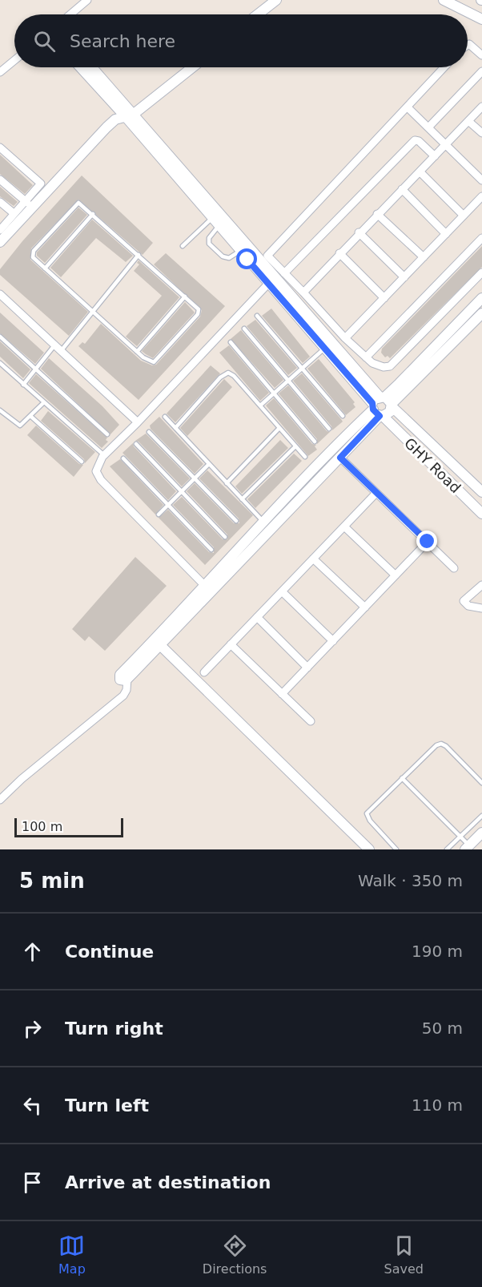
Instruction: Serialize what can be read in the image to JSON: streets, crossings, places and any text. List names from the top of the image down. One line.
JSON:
{"streets":{"street":["GHY Road"]},"scale_bar":"100 m","page":{"search":"Search here","scale":"100 m","heading":["5 min","Walk · 350 m"],"list":[["Continue","190 m"],["Turn right","50 m"],["Turn left","110 m"],"Arrive at destination"],"nav":["Map","Directions","Saved"]}}
